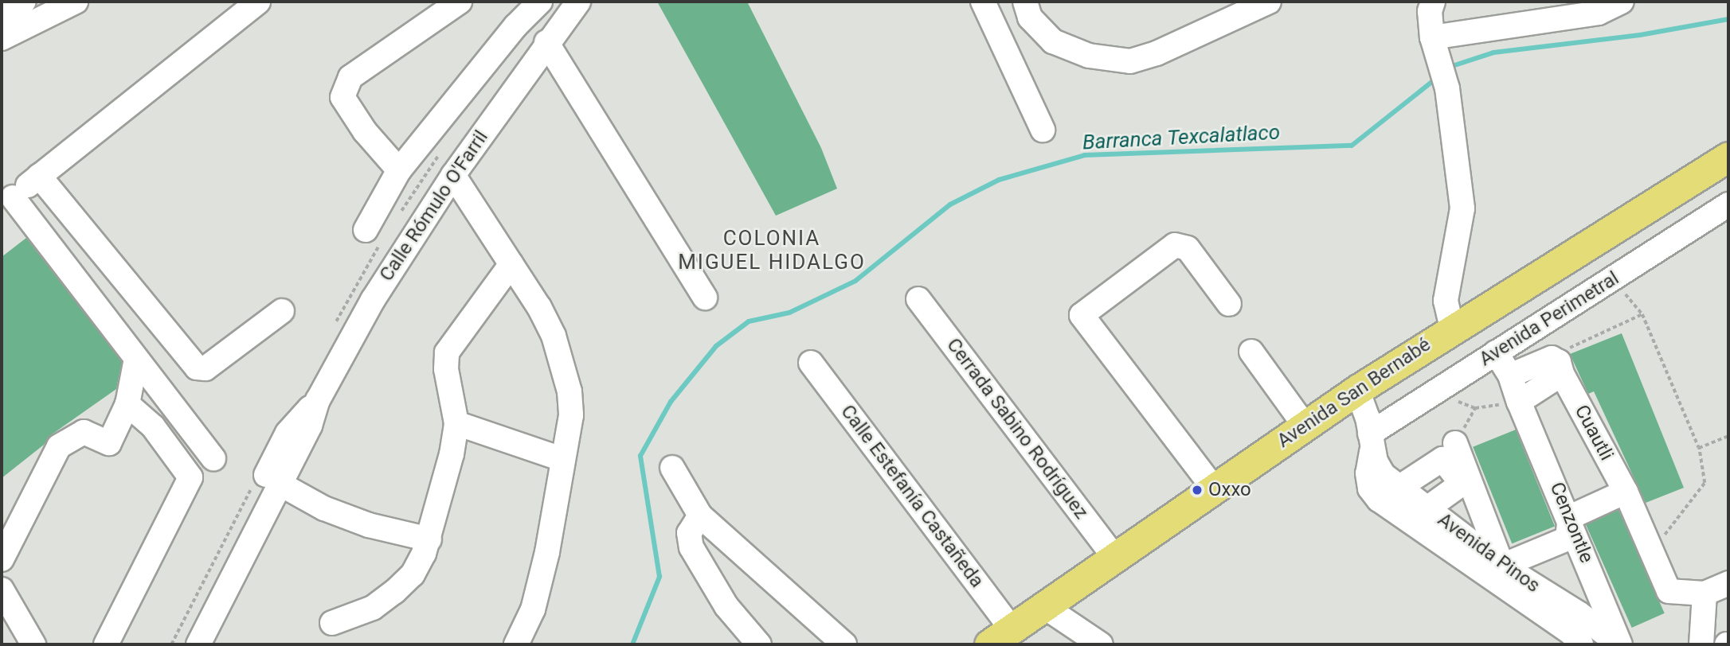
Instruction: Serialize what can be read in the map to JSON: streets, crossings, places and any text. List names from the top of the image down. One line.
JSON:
{"streets":{"main road":["Avenida San Bernabé"],"street":["Calle Rómulo O'Farril","Avenida Perimetral","Cerrada Sabino Rodríguez","Cuautli","Calle Estefanía Castañeda","Cenzontle","Avenida Pinos"]},"crossings":[["Avenida Perimetral","Cenzontle"],["Avenida Perimetral","Avenida Pinos"],["Avenida San Bernabé","Cerrada Sabino Rodríguez"],["Avenida San Bernabé","Calle Estefanía Castañeda"],["Avenida San Bernabé","Avenida Pinos"],["Cenzontle","Avenida Pinos"]],"districts":["COLONIA MIGUEL HIDALGO"],"water":["Barranca Texcalatlaco"],"places":["Oxxo"]}
